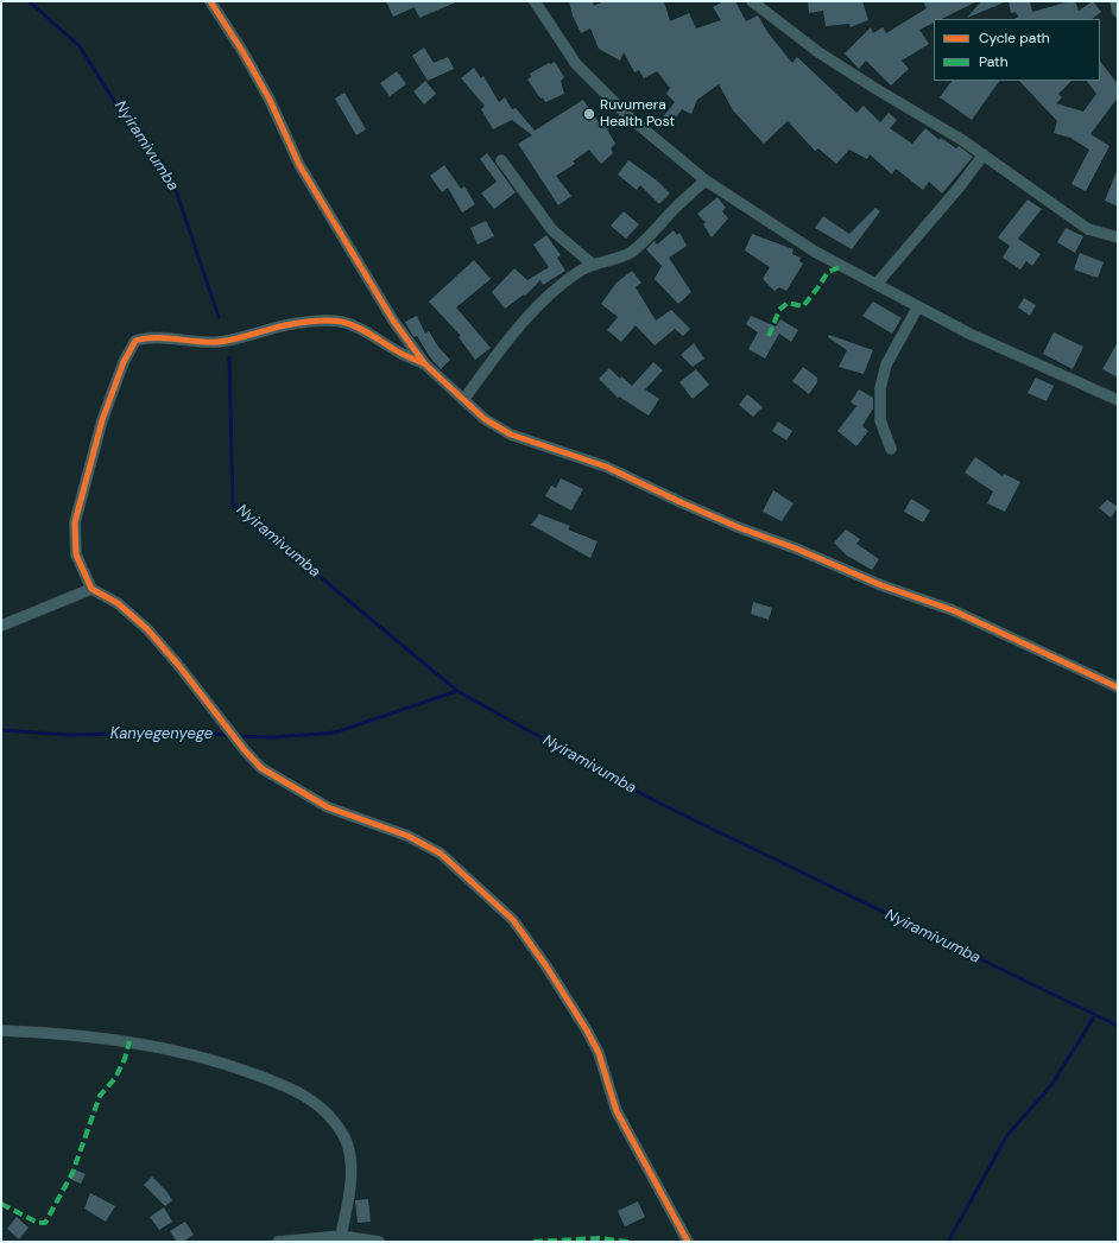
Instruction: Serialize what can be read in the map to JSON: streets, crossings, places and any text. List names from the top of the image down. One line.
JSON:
{"water":["Nyiramivumba","Kanyegenyege"],"places":["Ruvumera Health Post"],"legend":["Cycle path","Path"]}
